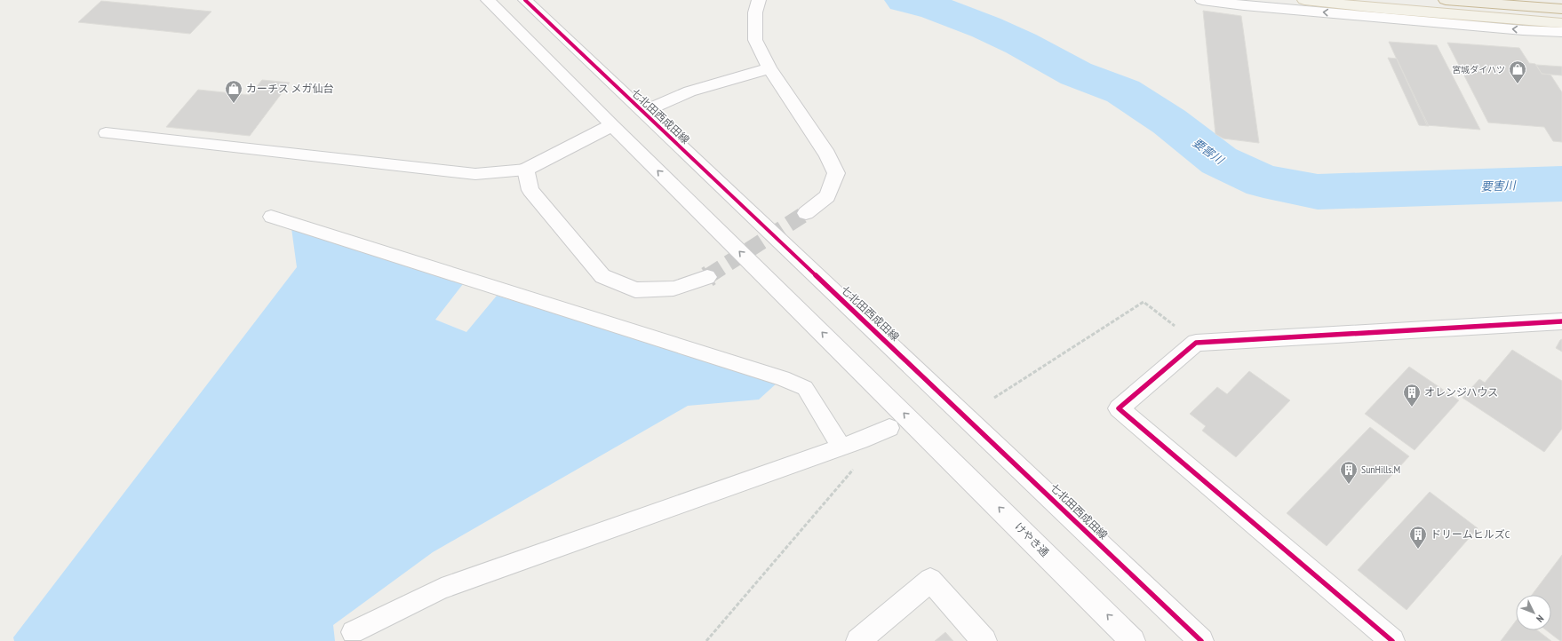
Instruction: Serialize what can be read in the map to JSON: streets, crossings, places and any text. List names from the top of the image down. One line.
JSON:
{"streets":{"street":["七北田西成田線","けやき通"]},"one_way":["けやき通"],"water":["要害川"],"places":{"shop":["宮城ダイハツ","カーチス メガ仙台"],"building":["オレンジハウス","SunHills.M","ドリームヒルズC"]},"north":"bottom right"}
